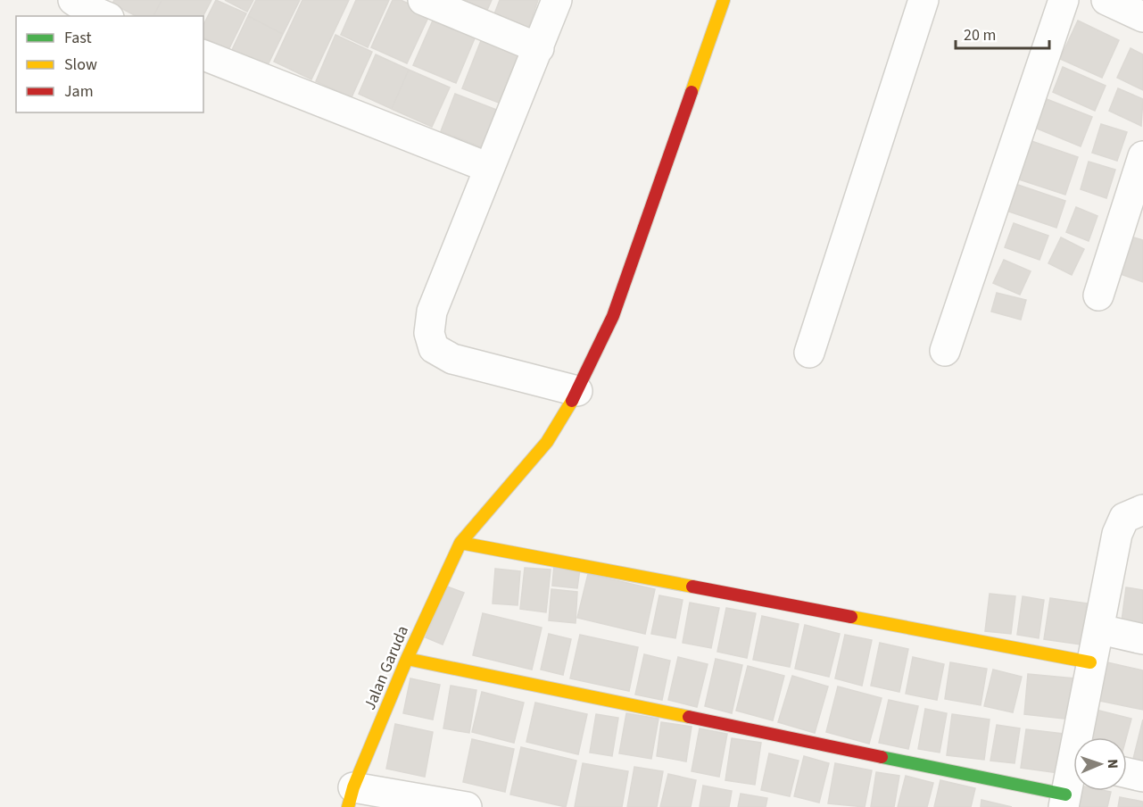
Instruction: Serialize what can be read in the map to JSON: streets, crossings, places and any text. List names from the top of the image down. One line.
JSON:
{"streets":{"street":["Jalan Garuda"]},"legend":["Fast","Slow","Jam"],"scale_bar":"20 m","north":"right"}
